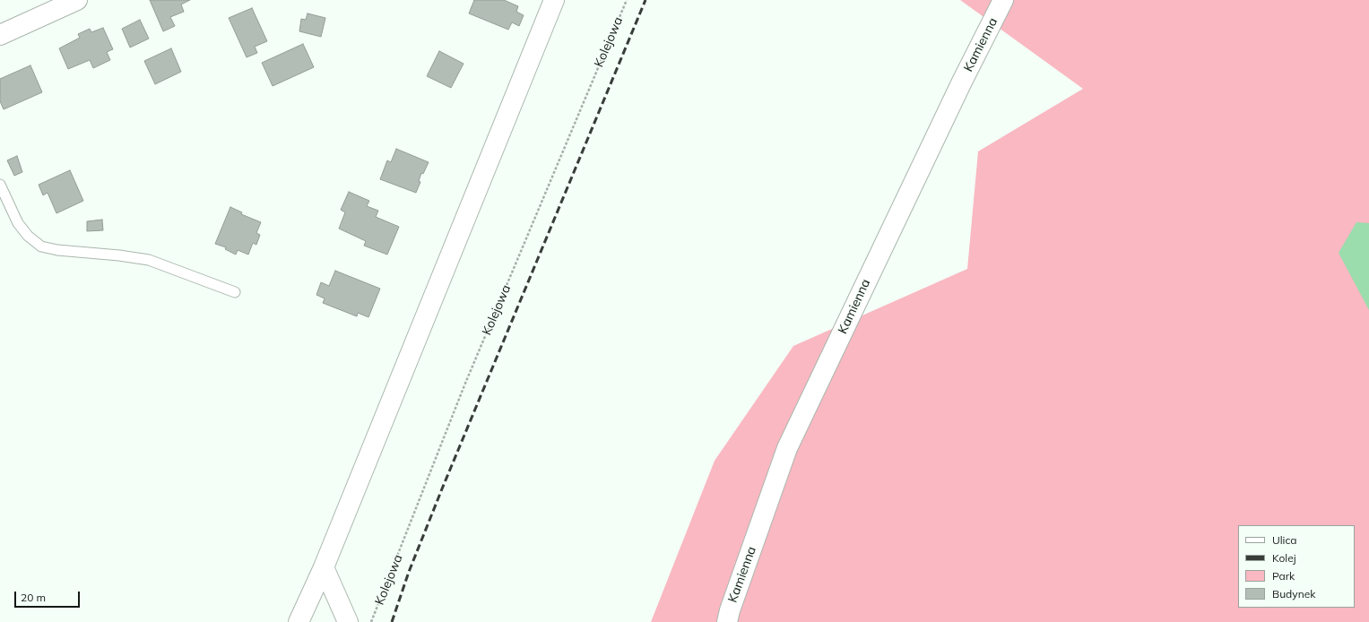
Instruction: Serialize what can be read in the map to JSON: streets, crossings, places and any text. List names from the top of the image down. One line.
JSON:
{"streets":{"street":["Kamienna"],"path":["Kolejowa"]},"legend":["Ulica","Kolej","Park","Budynek"],"scale_bar":"20 m"}
